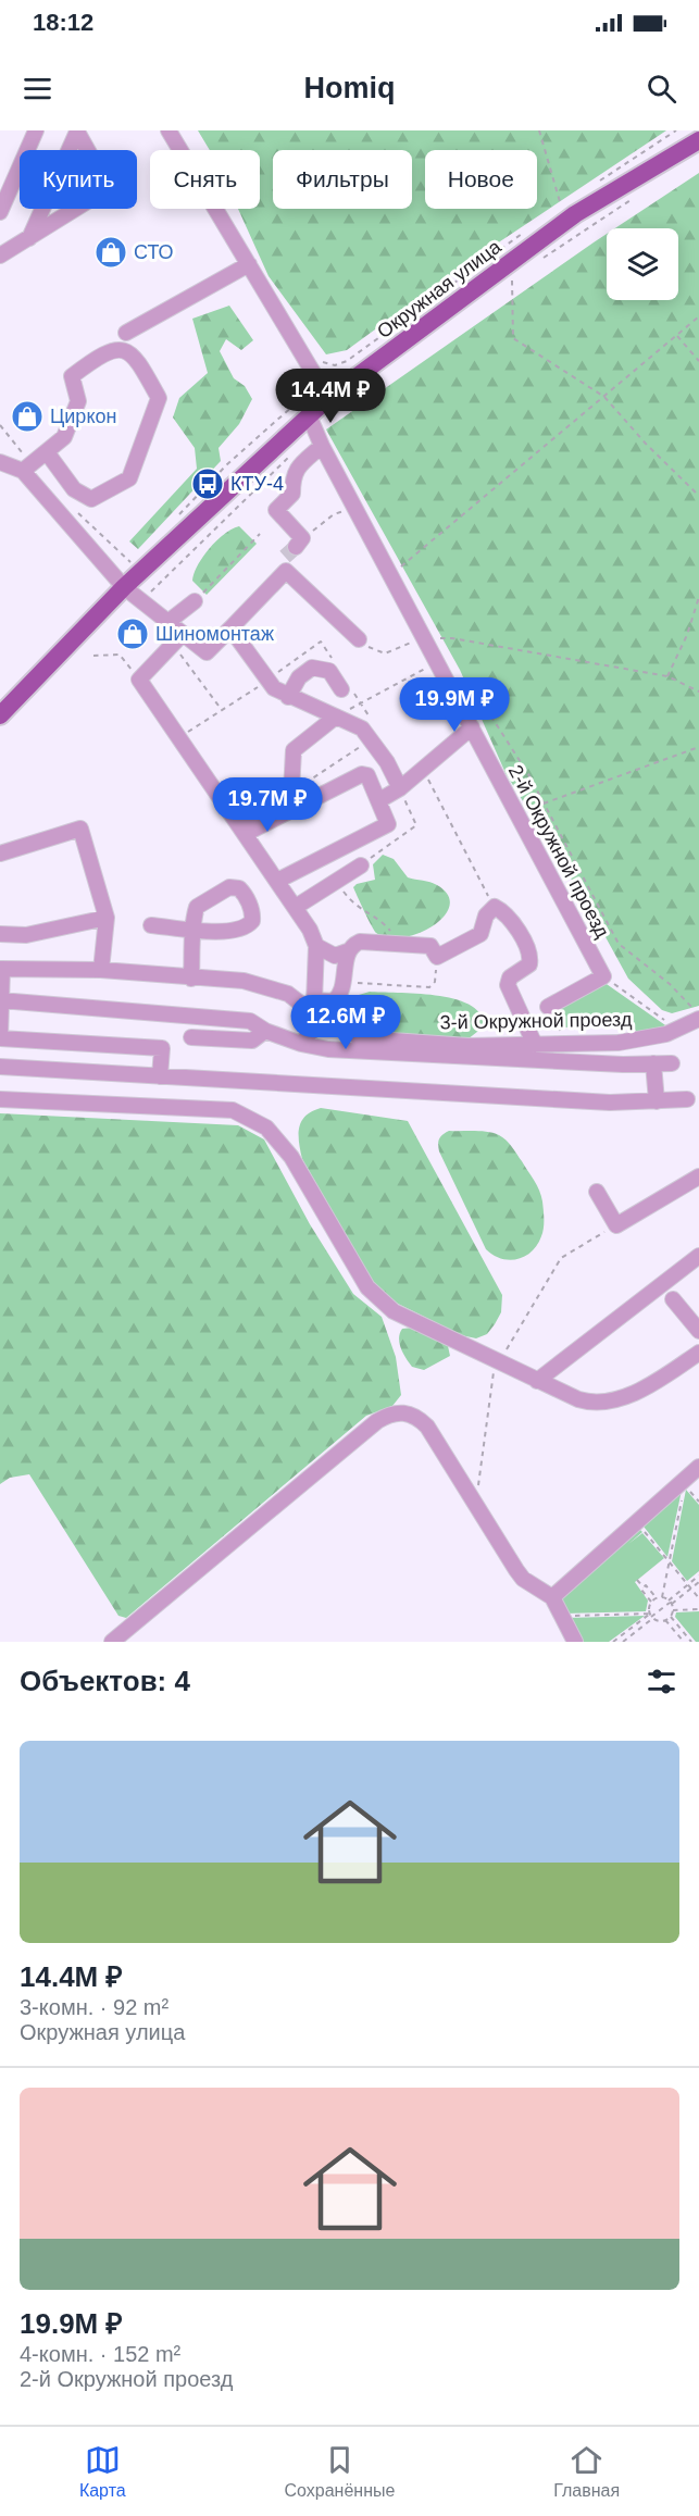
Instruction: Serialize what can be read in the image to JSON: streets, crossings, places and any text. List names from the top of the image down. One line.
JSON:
{"streets":{"main road":["Окружная улица"],"street":["2-й Окружной проезд","3-й Окружной проезд"]},"crossings":[["Окружная улица","2-й Окружной проезд"]],"places":{"shop":["СТО","Циркон","Шиномонтаж"],"bus stop":["КТУ-4"]},"page":{"status":"18:12","header":"Homiq","chip":["Купить","Снять","Фильтры","Новое"],"price":["14.4M ₽","19.9M ₽","19.7M ₽","12.6M ₽"],"heading":"Объектов: 4","list":[{"name":"14.4M ₽","note":"3-комн. · 92 m² · Окружная улица"},{"name":"19.9M ₽","note":"4-комн. · 152 m² · 2-й Окружной проезд"}],"tabs":["Карта","Сохранённые","Главная"]}}
